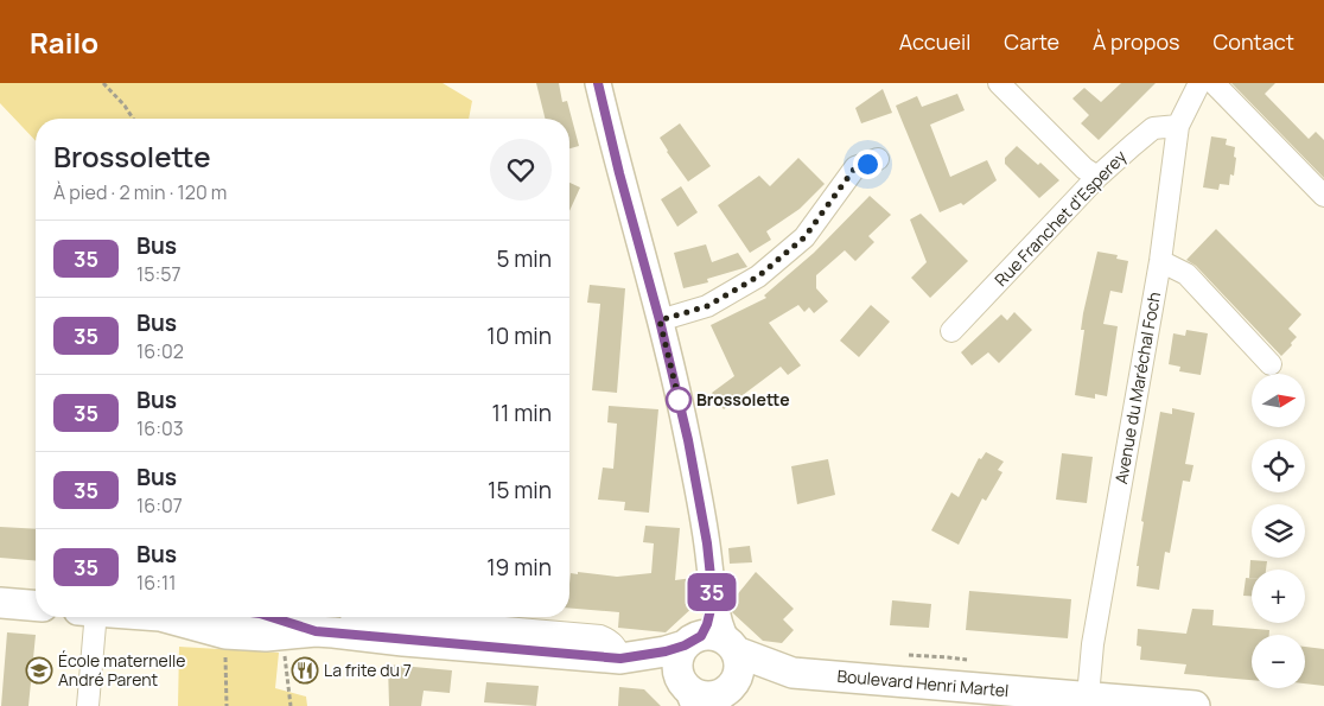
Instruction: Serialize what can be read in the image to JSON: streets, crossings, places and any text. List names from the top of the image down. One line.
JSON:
{"streets":{"main road":["Boulevard Henri Martel"],"street":["Rue Franchet d'Esperey","Avenue du Maréchal Foch"]},"crossings":[["Rue Franchet d'Esperey","Avenue du Maréchal Foch"],["Avenue du Maréchal Foch","Boulevard Henri Martel"]],"places":{"other":["Brossolette"],"school or university":["École maternelle André Parent"],"restaurant":["La frite du 7"]},"lines":["bus line 35"],"north":"right","page":{"header":"Railo","nav":["Accueil","Carte","À propos","Contact"],"on_map":"35","heading":["Brossolette","À pied · 2 min · 120 m"],"list":[{"mark":"35","name":"Bus","note":"15:57","value":"5 min"},{"mark":"35","name":"Bus","note":"16:02","value":"10 min"},{"mark":"35","name":"Bus","note":"16:03","value":"11 min"},{"mark":"35","name":"Bus","note":"16:07","value":"15 min"},{"mark":"35","name":"Bus","note":"16:11","value":"19 min"}],"map_buttons":["+","−"]}}
